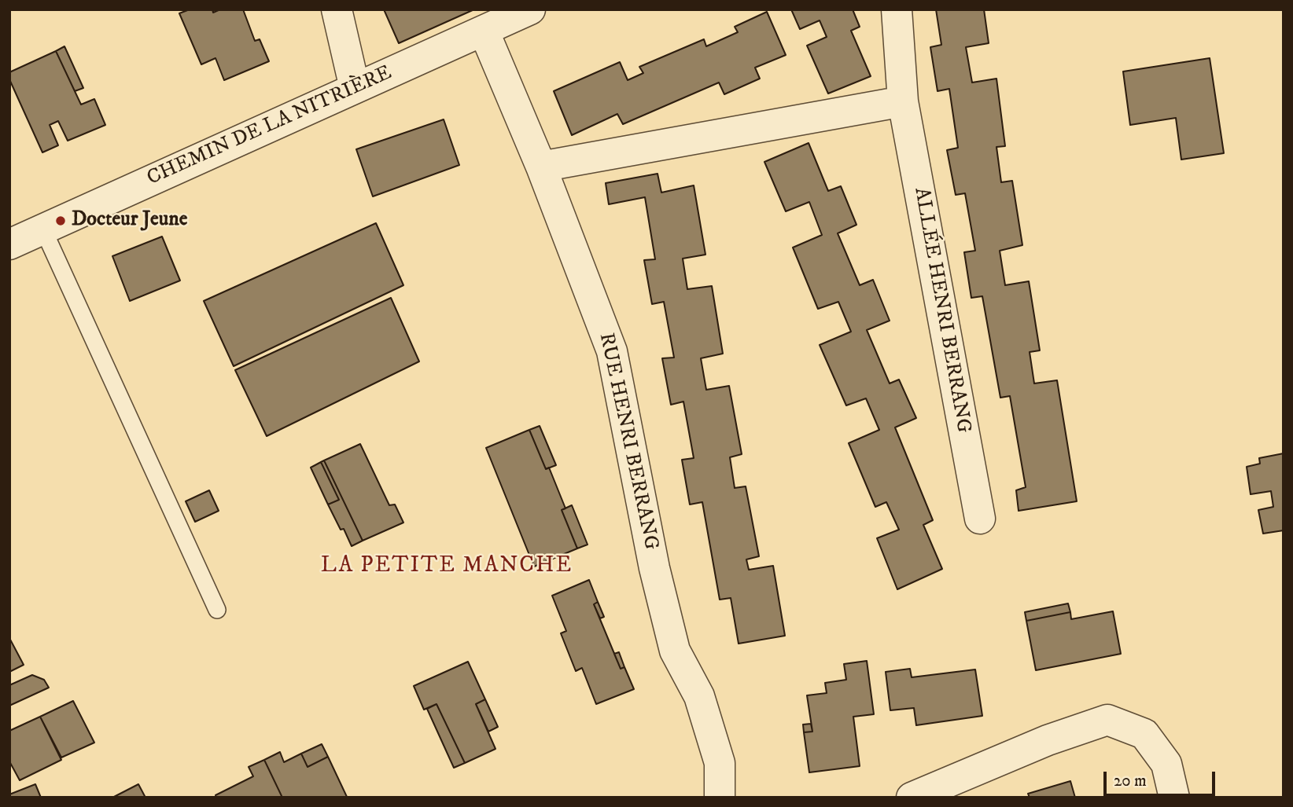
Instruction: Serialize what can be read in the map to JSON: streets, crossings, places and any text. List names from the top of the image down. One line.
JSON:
{"streets":{"street":["CHEMIN DE LA NITRIÈRE","ALLÉE HENRI BERRANG","RUE HENRI BERRANG"]},"crossings":[["CHEMIN DE LA NITRIÈRE","RUE HENRI BERRANG"]],"districts":["LA PETITE MANCHE"],"places":["Docteur Jeune"],"scale_bar":"20 m"}
